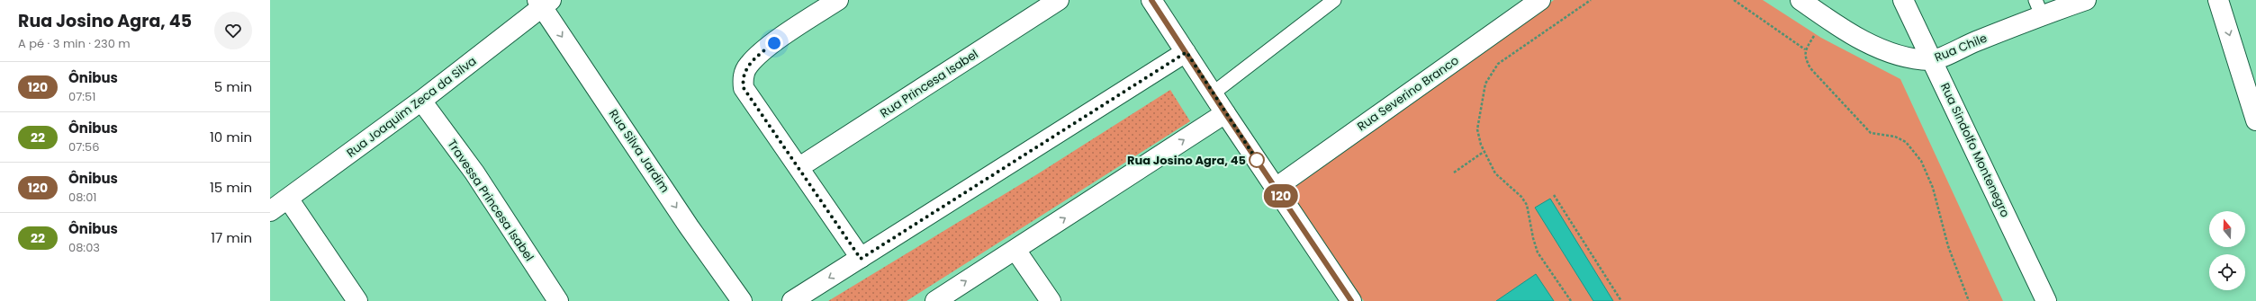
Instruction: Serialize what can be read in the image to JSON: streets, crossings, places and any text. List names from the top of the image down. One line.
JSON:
{"streets":{"street":["Rua Chile","Rua Princesa Isabel","Rua Severino Branco","Rua Joaquim Zeca da Silva","Rua Sindolfo Montenegro","Rua Silva Jardim","Travessa Princesa Isabel"]},"crossings":[["Rua Chile","Rua Sindolfo Montenegro"],["Rua Joaquim Zeca da Silva","Rua Silva Jardim"],["Rua Joaquim Zeca da Silva","Travessa Princesa Isabel"]],"one_way":["Rua Silva Jardim"],"places":["Rua Josino Agra, 45"],"lines":["bus line 120"],"north":"top","page":{"heading":["Rua Josino Agra, 45","A pé · 3 min · 230 m"],"on_map":"120","list":[{"mark":"120","name":"Ônibus","note":"07:51","value":"5 min"},{"mark":"22","name":"Ônibus","note":"07:56","value":"10 min"},{"mark":"120","name":"Ônibus","note":"08:01","value":"15 min"},{"mark":"22","name":"Ônibus","note":"08:03","value":"17 min"}]}}
